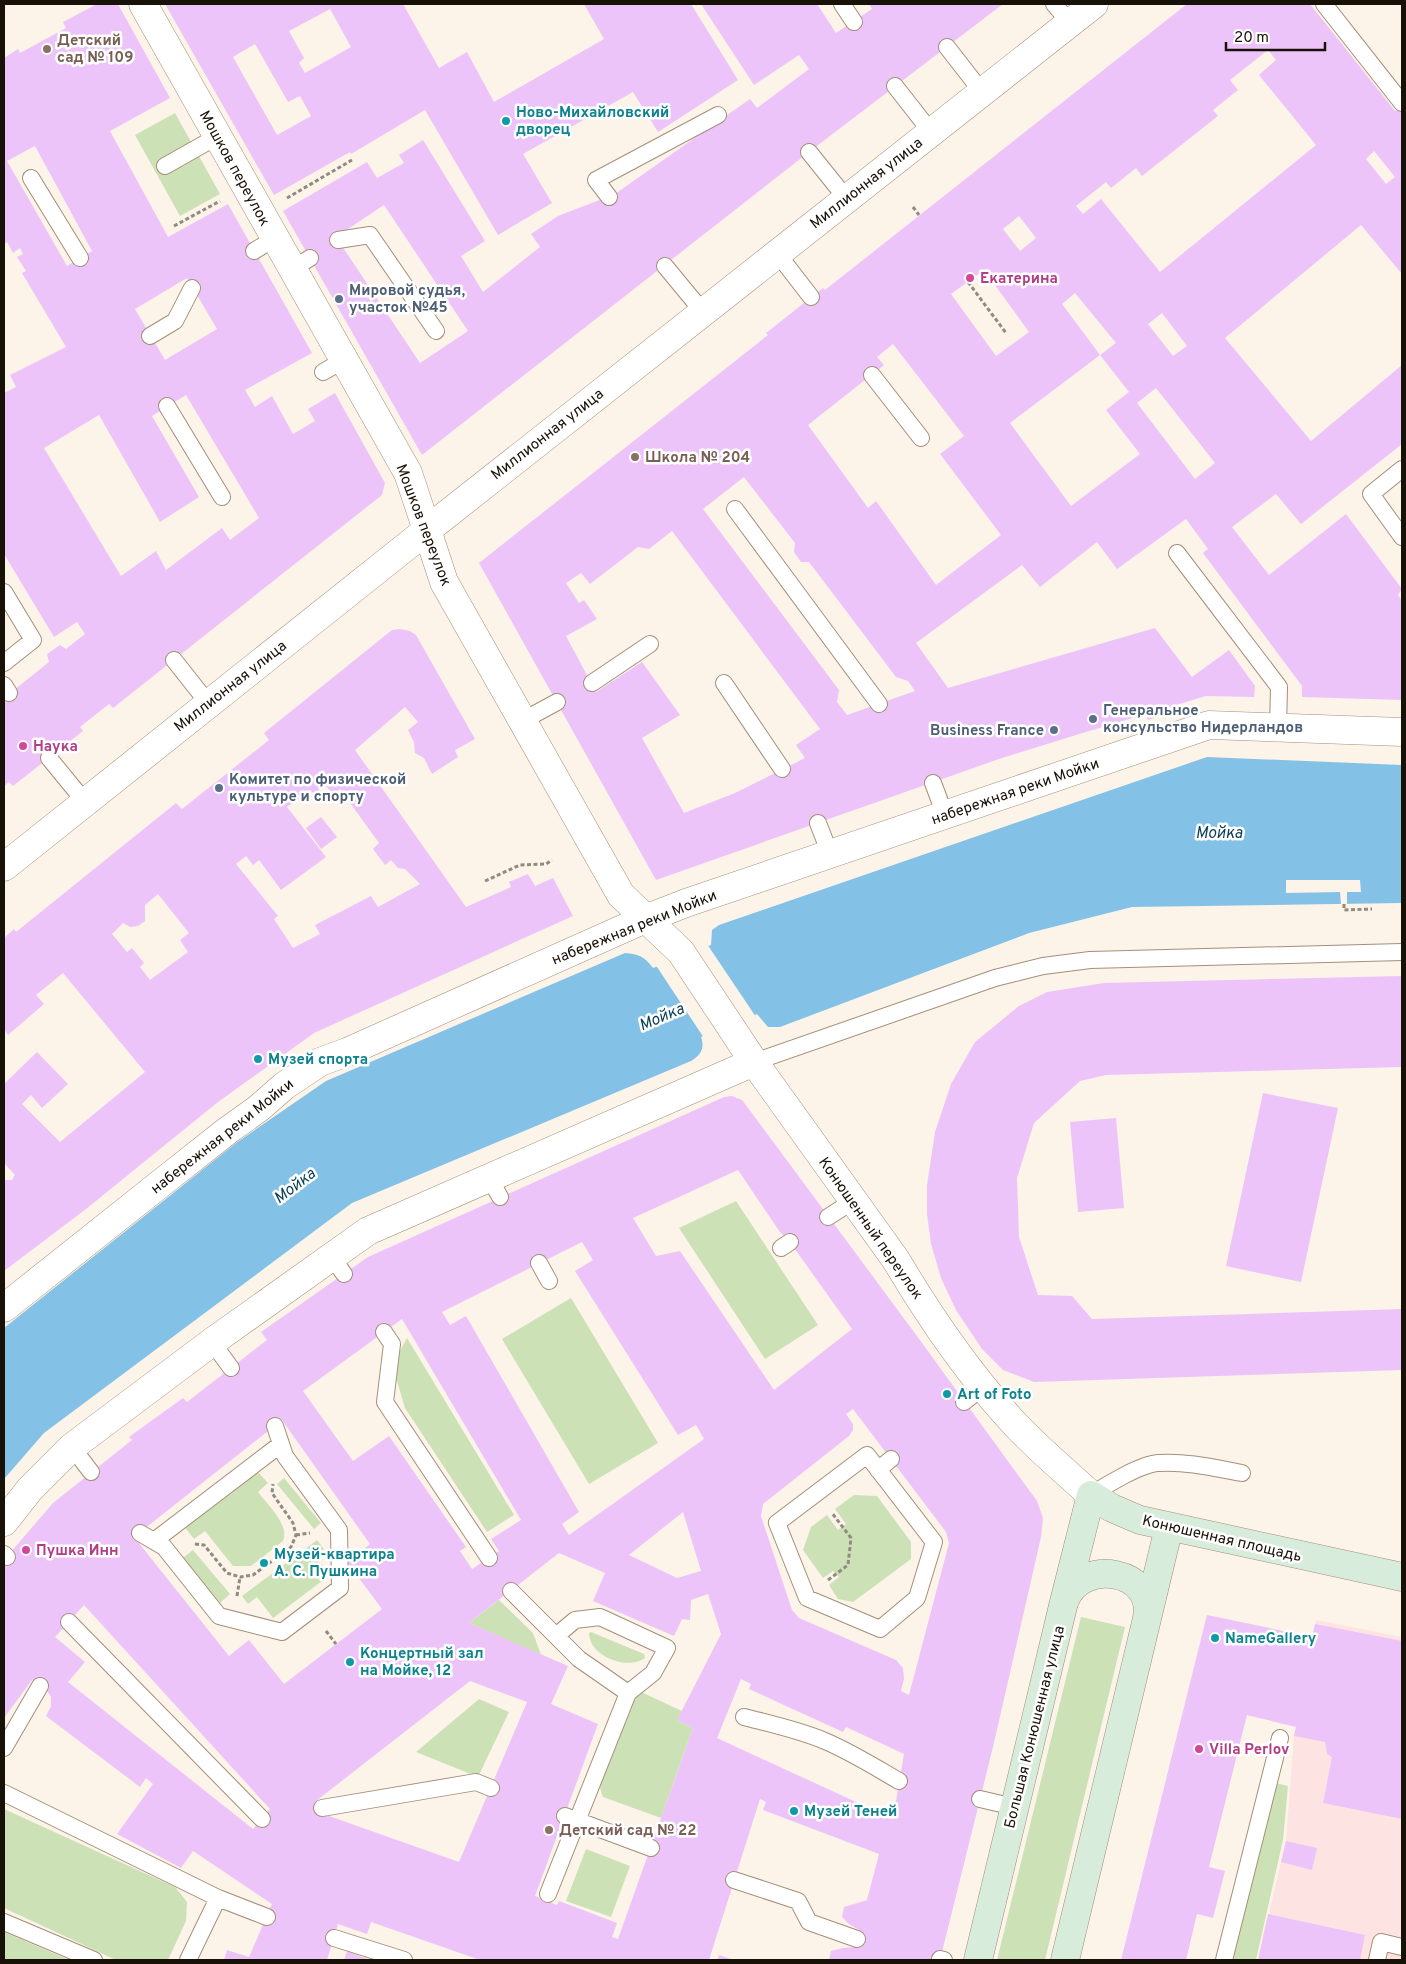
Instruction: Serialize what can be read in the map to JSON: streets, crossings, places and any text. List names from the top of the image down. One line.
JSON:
{"streets":{"main road":["Конюшенная площадь","Большая Конюшенная улица"],"street":["Мошков переулок","Миллионная улица","набережная реки Мойки","Конюшенный переулок"]},"crossings":[["Мошков переулок","Миллионная улица"],["Мошков переулок","набережная реки Мойки"],["Мошков переулок","Конюшенный переулок"],["Конюшенный переулок","Конюшенная площадь"],["Конюшенная площадь","Большая Конюшенная улица"]],"water":["Мойка"],"places":["Детский сад № 109","Ново-Михайловский дворец","Екатерина","Мировой судья, участок №45","Школа № 204","Генеральное консульство Нидерландов","Business France","Наука","Комитет по физической культуре и спорту","Музей спорта","Art of Foto","Пушка Инн","Музей-квартира А. С. Пушкина","NameGallery","Концертный зал на Мойке, 12","Villa Perlov","Музей Теней","Детский сад № 22"],"scale_bar":"20 m"}
